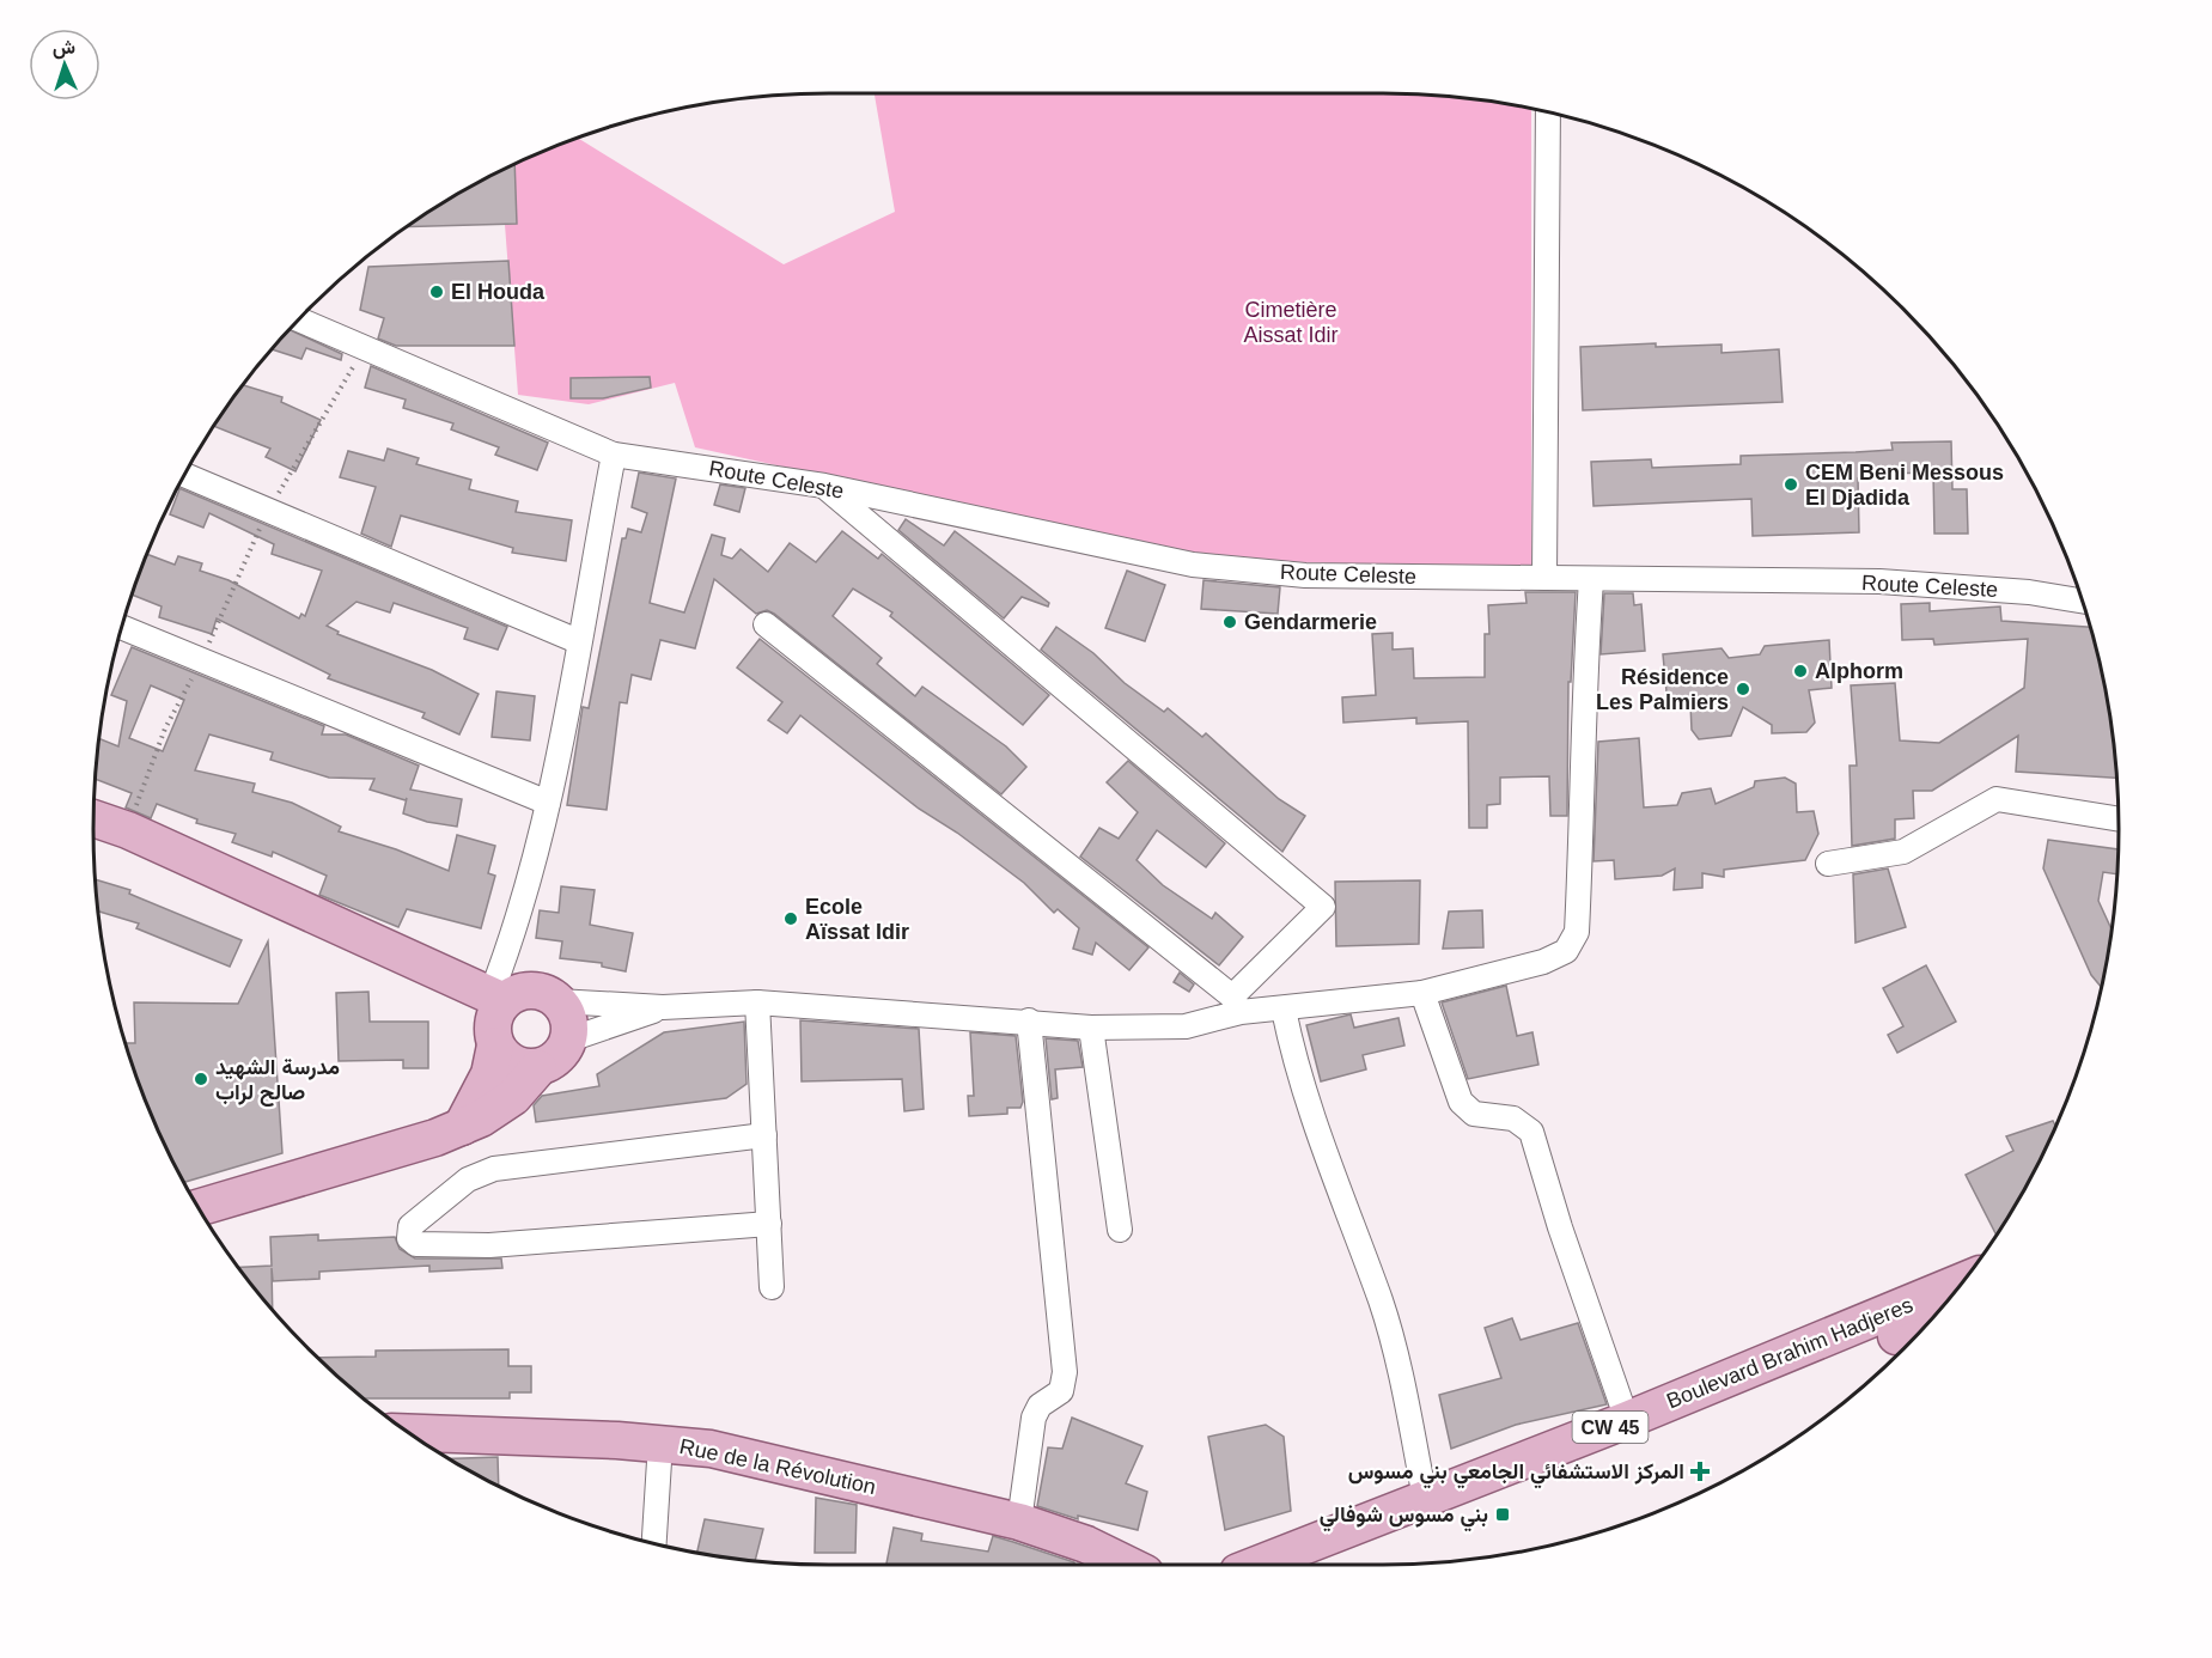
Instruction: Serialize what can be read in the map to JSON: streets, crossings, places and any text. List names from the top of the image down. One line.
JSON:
{"streets":{"main road":["Boulevard Brahim Hadjeres","CW 45","Rue de la Révolution"],"street":["Route Celeste"]},"parks":["Cimetière Aissat Idir"],"places":{"other":["El Houda","CEM Beni Messous El Djadida","Gendarmerie","Alphorm","Résidence Les Palmiers","Ecole Aïssat Idir","مدرسة الشهيد صالح لراب"],"health":["المركز الاستشفائي الجامعي بني مسوس"],"transit":["بني مسوس شوفالي"]},"north":"top"}
